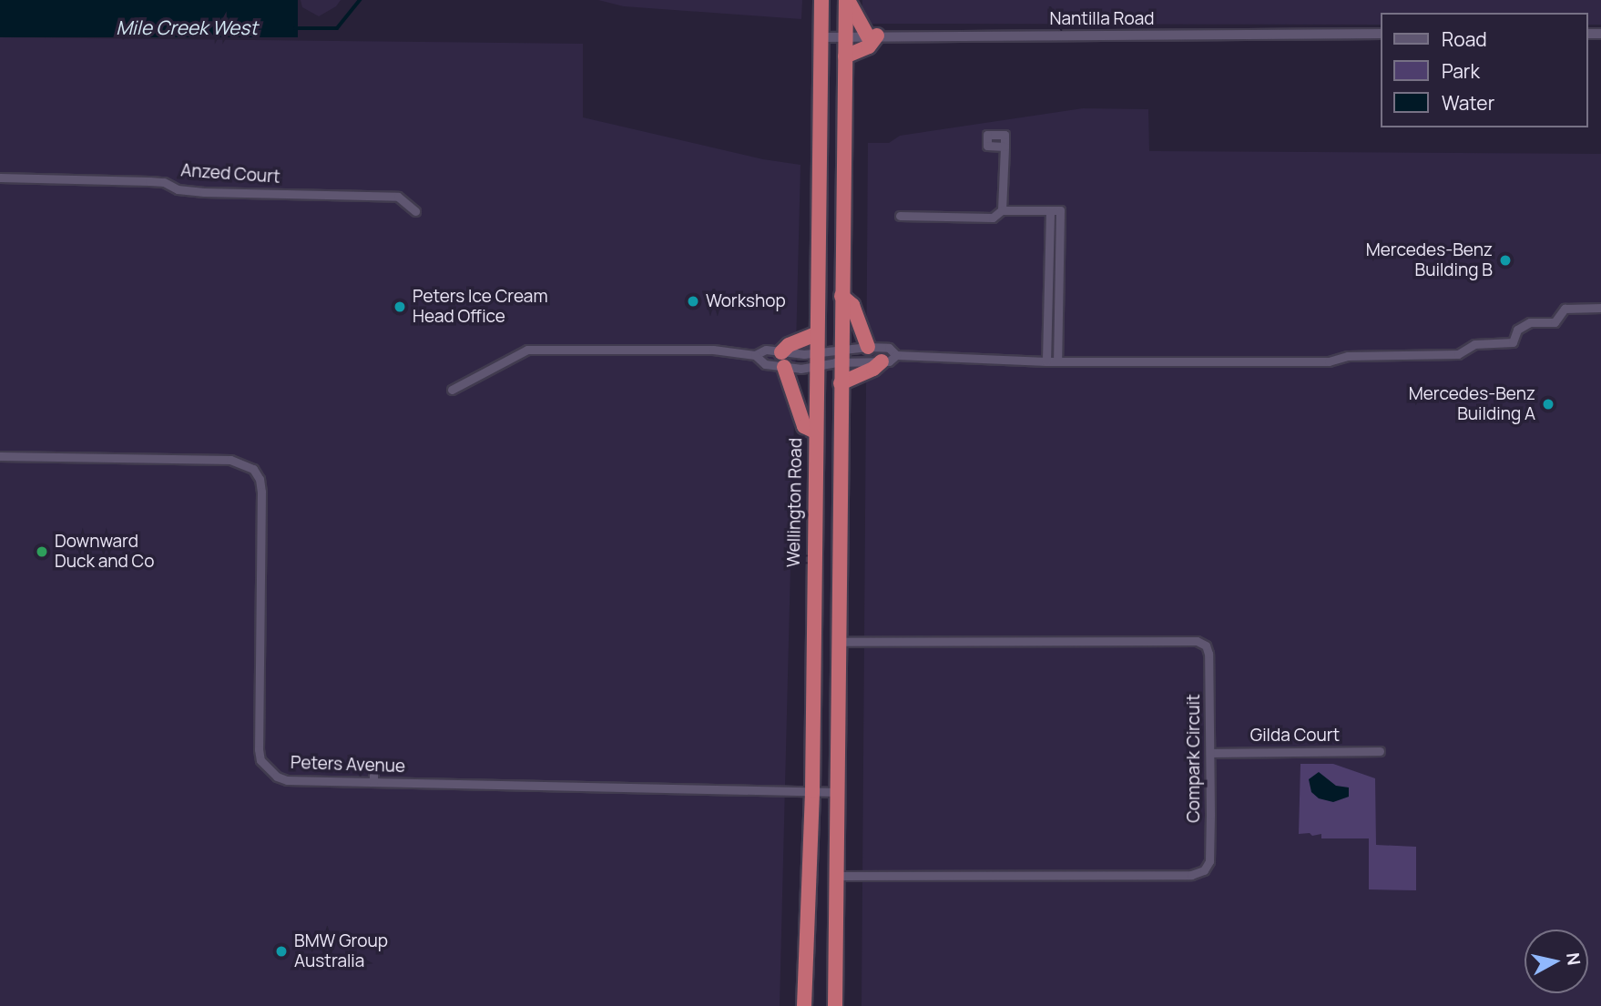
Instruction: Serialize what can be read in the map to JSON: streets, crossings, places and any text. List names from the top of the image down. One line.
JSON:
{"streets":{"highway":["Wellington Road"],"street":["Nantilla Road","Anzed Court","Gilda Court","Compark Circuit","Peters Avenue"]},"crossings":[["Nantilla Road","Wellington Road"],["Wellington Road","Peters Avenue"],["Gilda Court","Compark Circuit"]],"water":["Mile Creek West"],"places":["Mercedes-Benz Building B","Workshop","Peters Ice Cream Head Office","Mercedes-Benz Building A","Downward Duck and Co","BMW Group Australia"],"legend":["Road","Park","Water"],"north":"right"}
